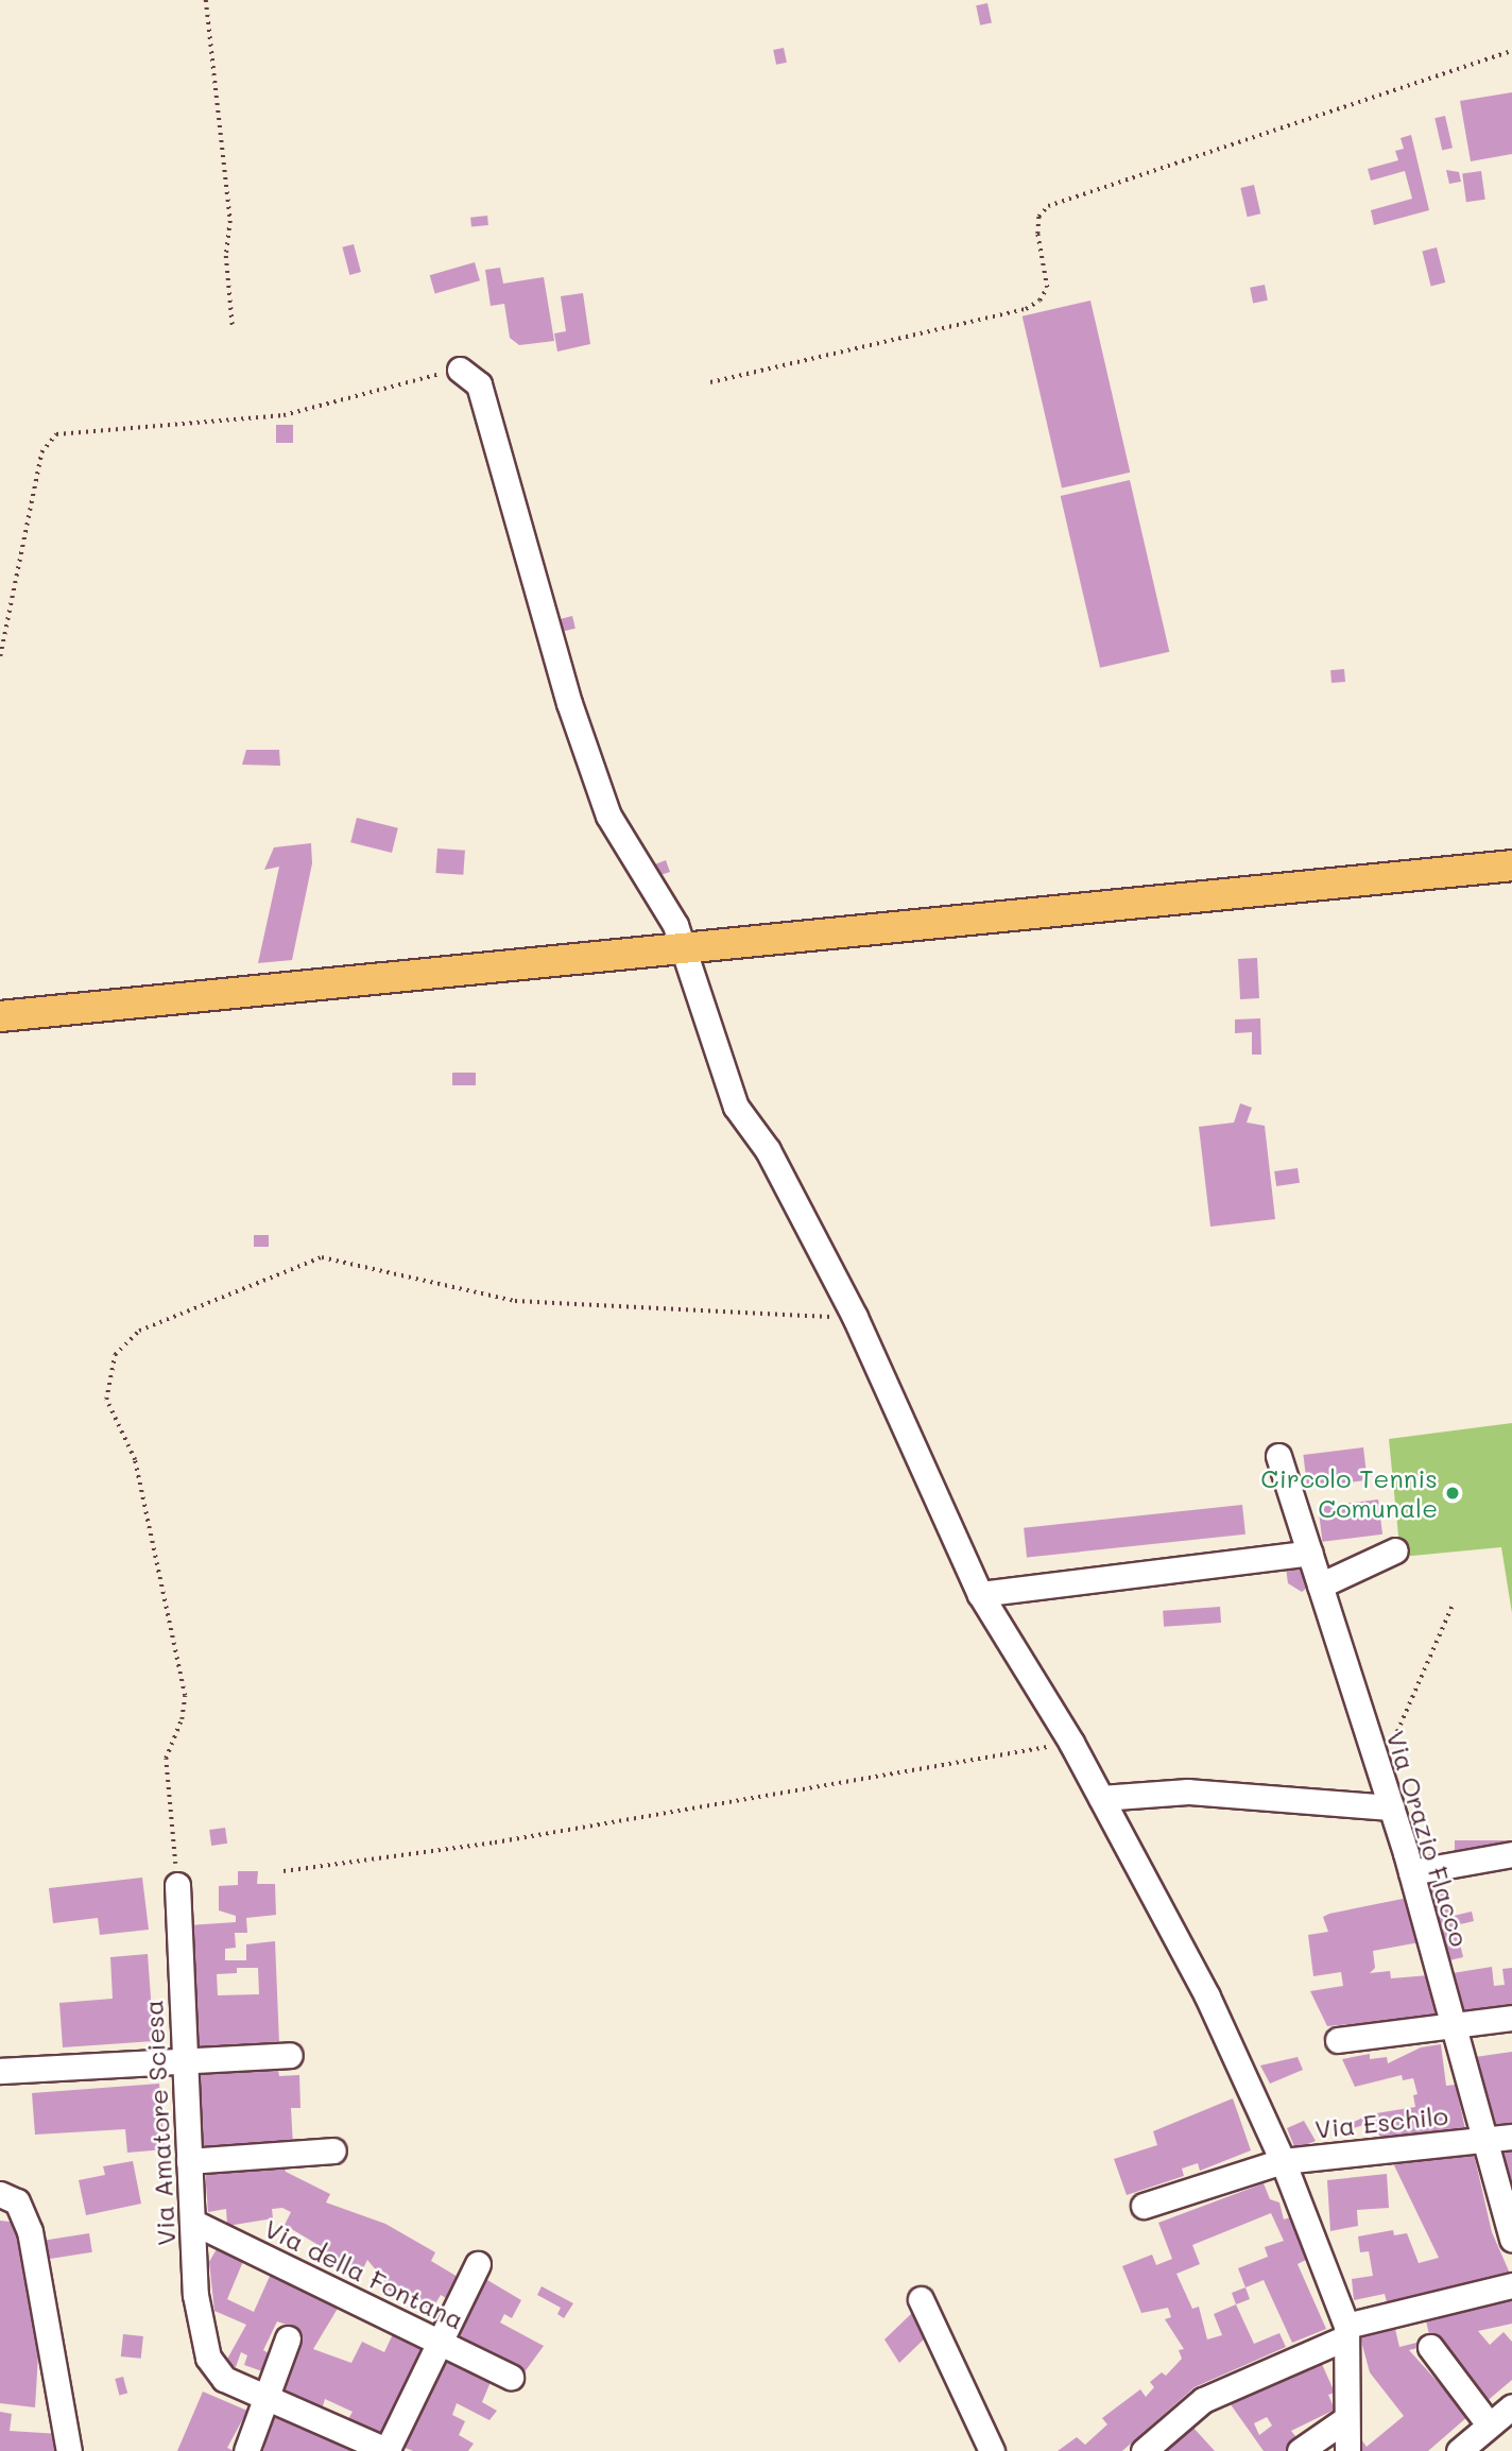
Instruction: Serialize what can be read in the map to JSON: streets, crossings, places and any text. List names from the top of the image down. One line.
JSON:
{"streets":{"street":["Via Orazio Flacco","Via Eschilo","Via Amatore Sciesa","Via della Fontana"]},"crossings":[["Via Orazio Flacco","Via Eschilo"],["Via Amatore Sciesa","Via della Fontana"]],"places":["Circolo Tennis Comunale"]}
